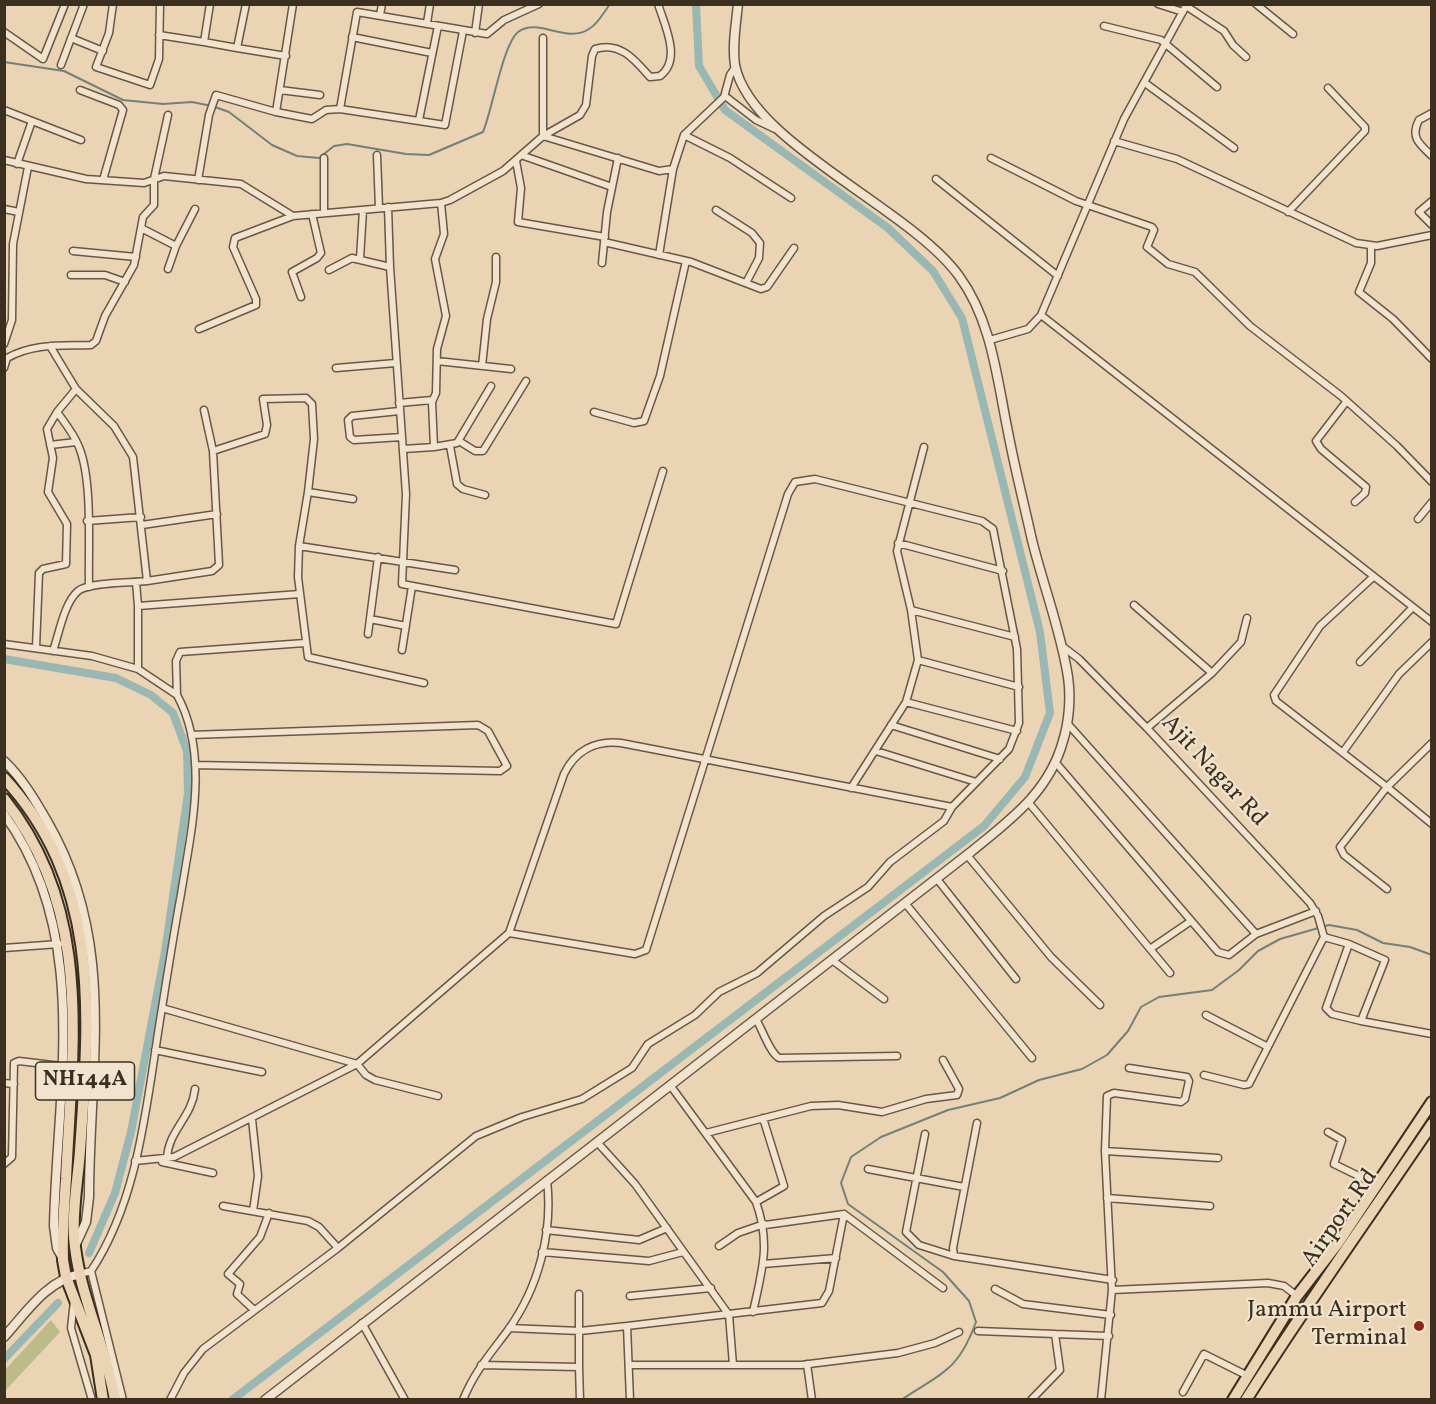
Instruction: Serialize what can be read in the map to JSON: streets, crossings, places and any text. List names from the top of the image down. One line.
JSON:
{"streets":{"main road":["NH144A","Airport Rd"],"street":["Ajit Nagar Rd"]},"places":["Jammu Airport Terminal"]}
